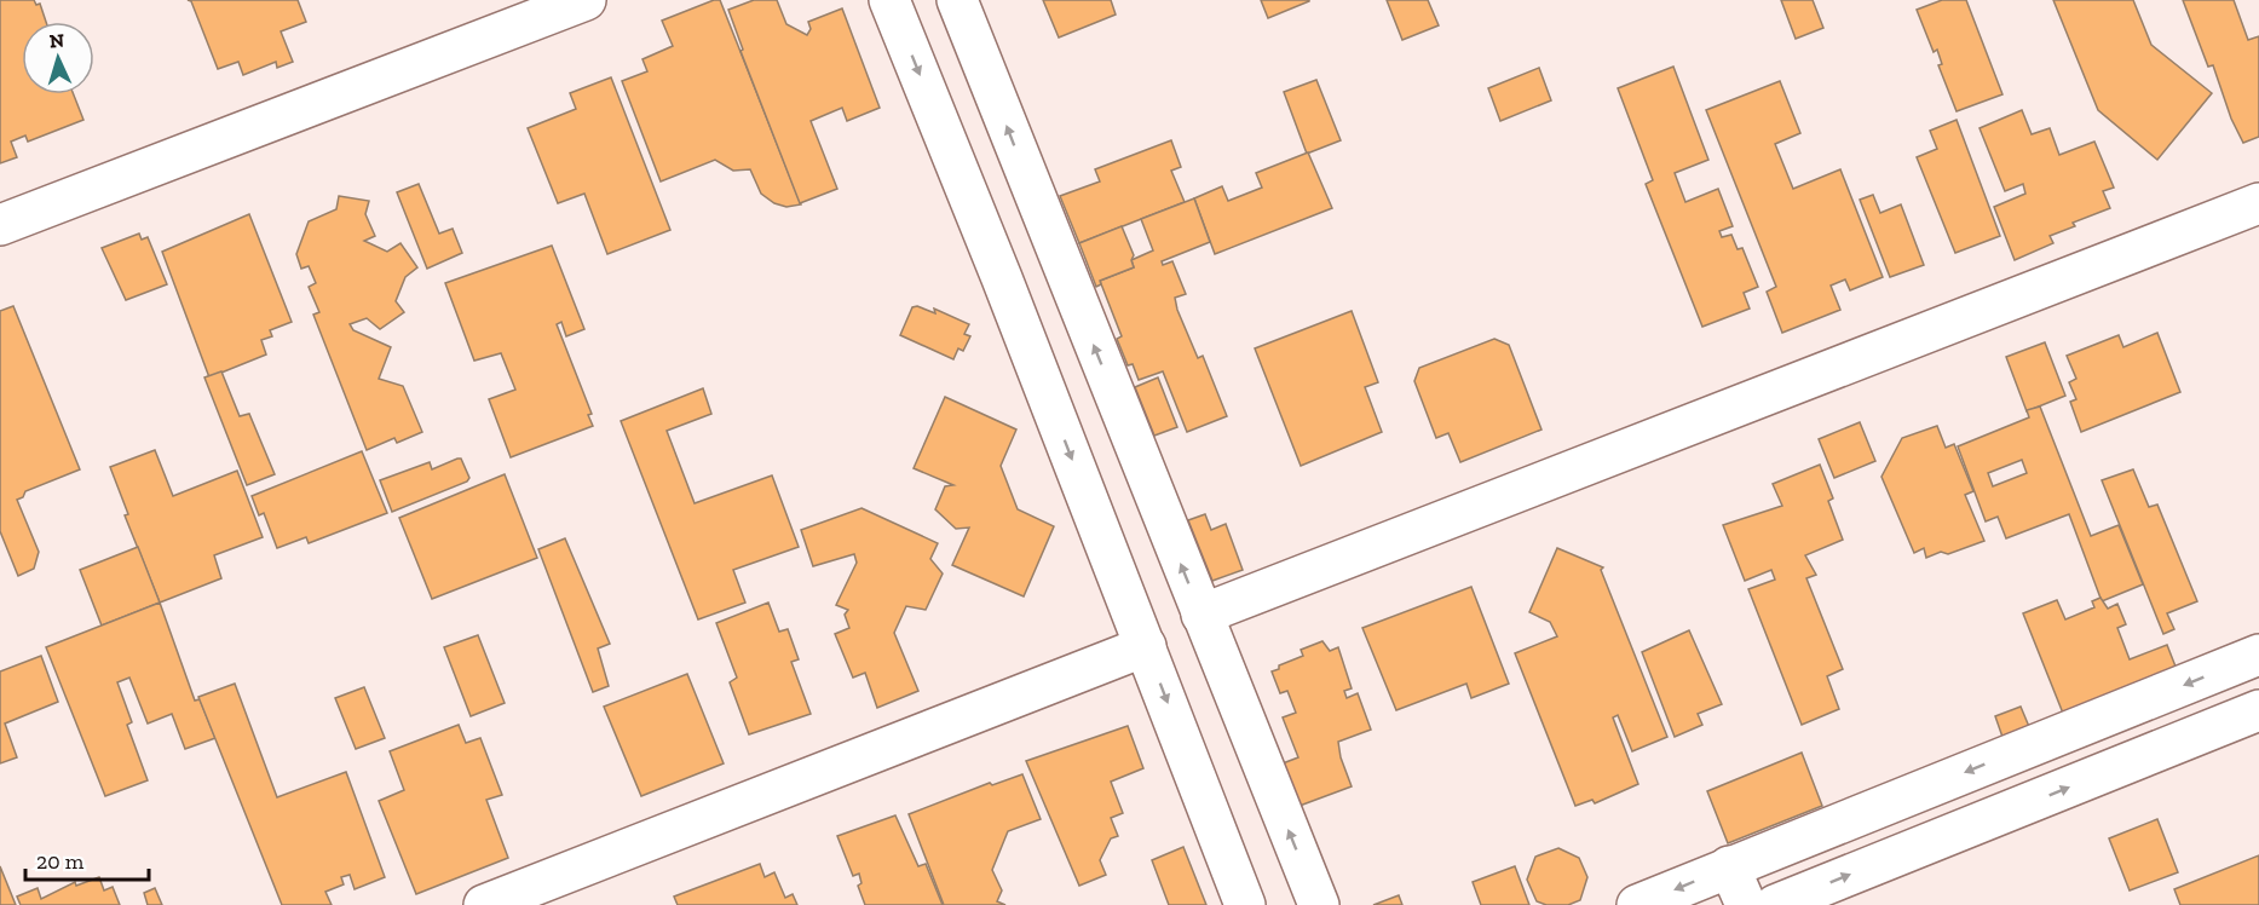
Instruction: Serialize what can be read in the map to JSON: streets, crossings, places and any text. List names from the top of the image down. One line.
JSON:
{"scale_bar":"20 m","north":"top"}
